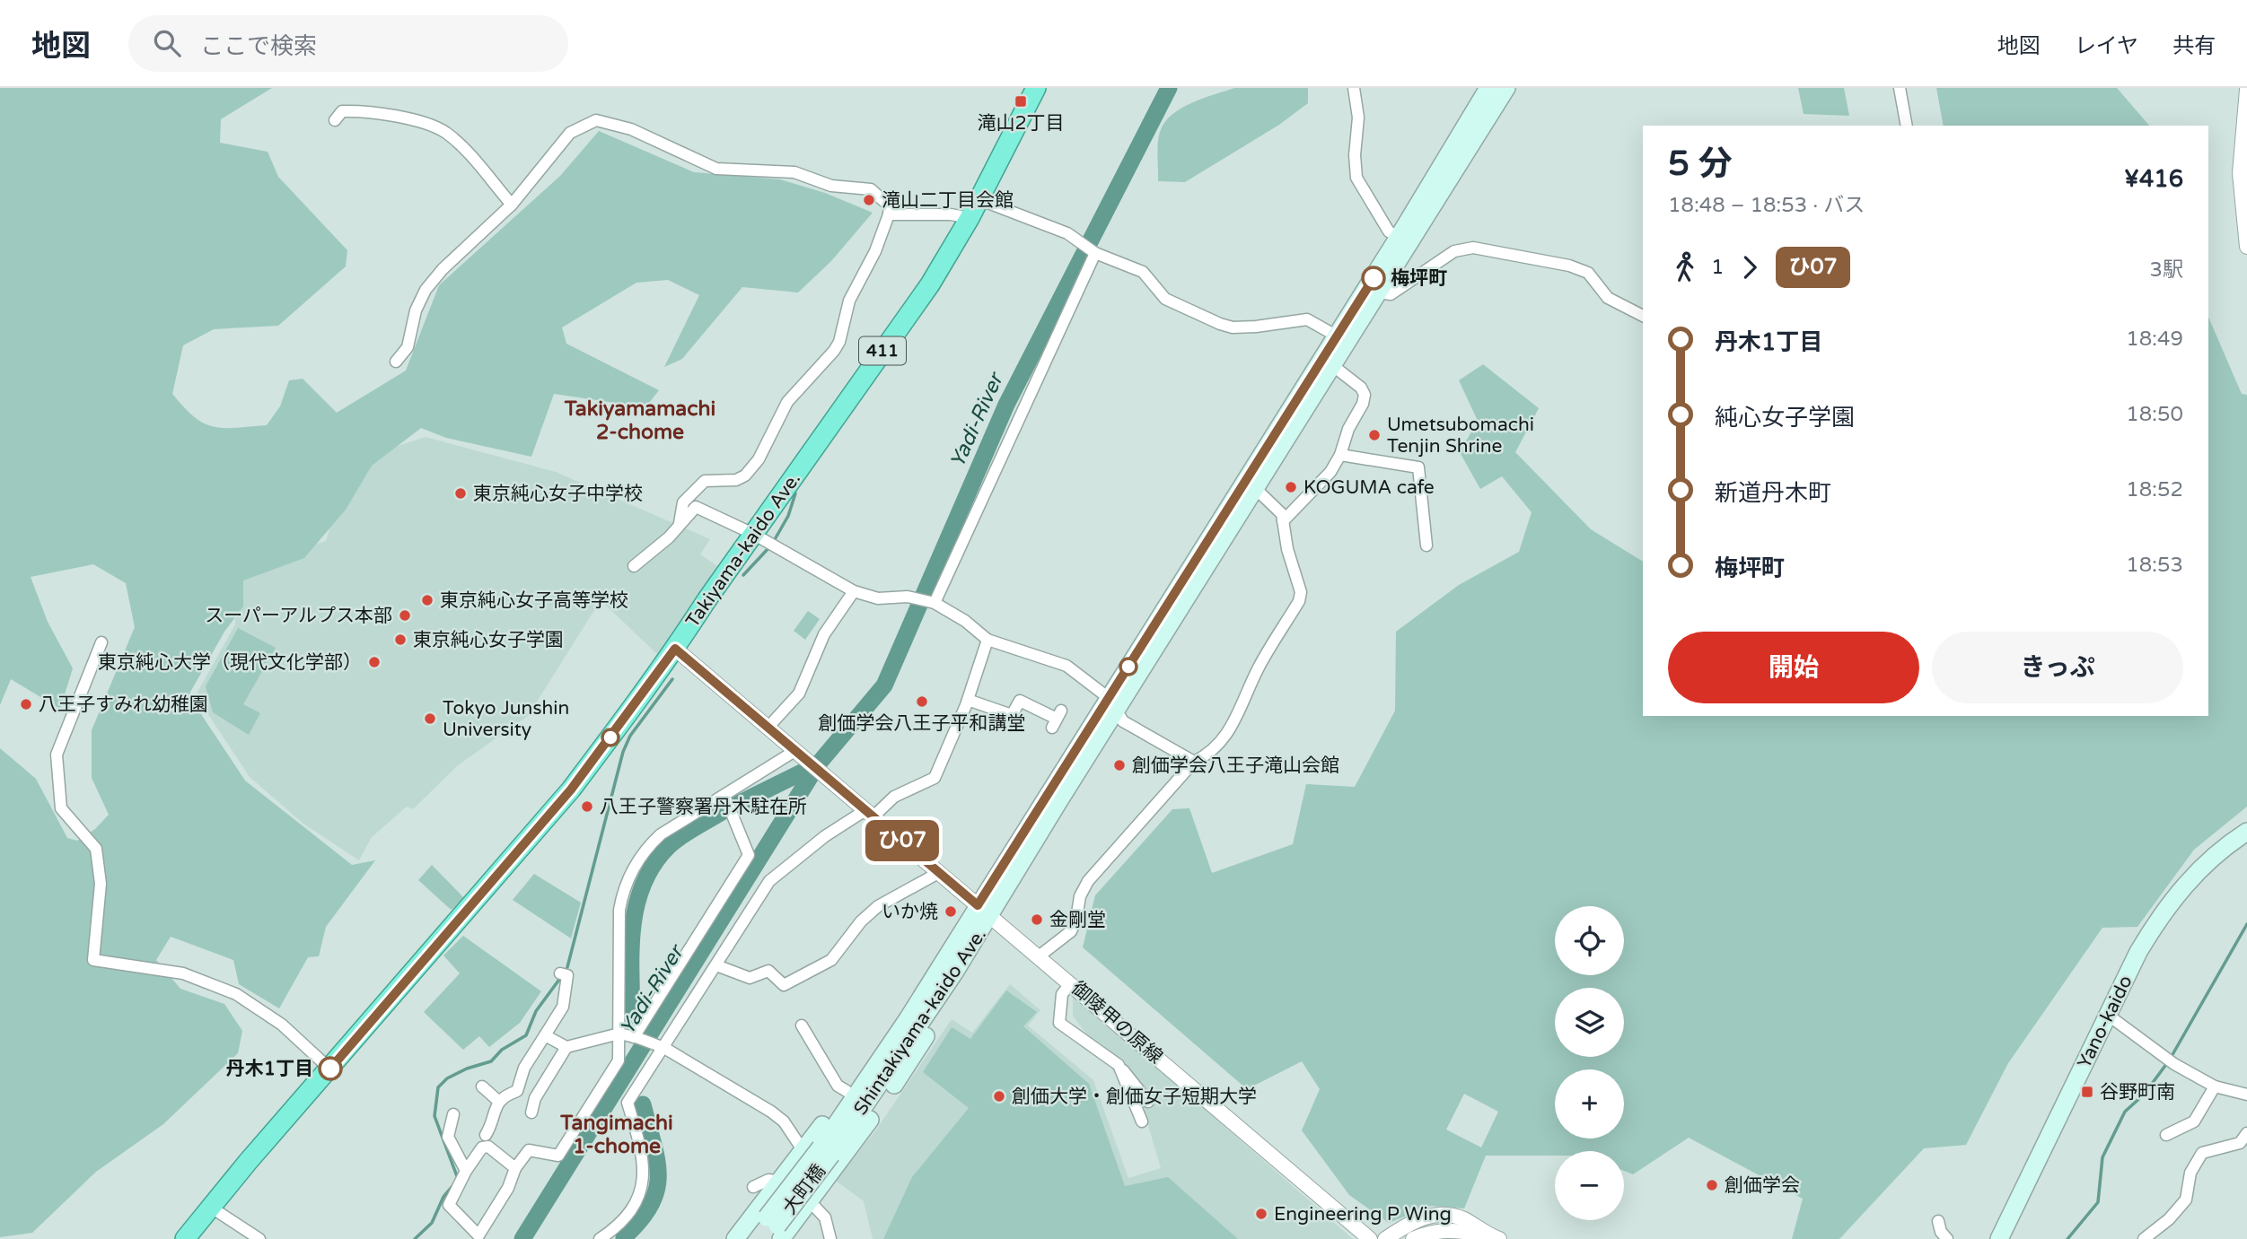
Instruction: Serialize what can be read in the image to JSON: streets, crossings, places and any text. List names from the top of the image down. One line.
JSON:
{"streets":{"highway":["411","Takiyama-kaido Ave."],"main road":["Shintakiyama-kaido Ave.","Yano-kaido","大町橋"],"street":["御陵甲の原線"]},"crossings":[["Takiyama-kaido Ave.","御陵甲の原線"],["Shintakiyama-kaido Ave.","御陵甲の原線"],["Shintakiyama-kaido Ave.","大町橋"]],"districts":["Takiyamamachi 2-chome","Tangimachi 1-chome"],"water":["Yadi-River"],"places":{"transit":["滝山2丁目","谷野町南"],"other":["滝山二丁目会館","梅坪町","Umetsubomachi Tenjin Shrine","KOGUMA cafe","東京純心女子中学校","東京純心女子高等学校","スーパーアルプス本部","東京純心女子学園","東京純心大学（現代文化学部）","創価学会八王子平和講堂","八王子すみれ幼稚園","Tokyo Junshin University","創価学会八王子滝山会館","八王子警察署丹木駐在所","いか焼","金剛堂","丹木1丁目","創価大学・創価女子短期大学","創価学会","Engineering P Wing"]},"lines":["bus line ひ07"],"page":{"header":"地図","search":"ここで検索","nav":["地図","レイヤ","共有"],"on_map":"ひ07","heading":["5 分","18:48 – 18:53 · バス","¥416"],"legs":["1","ひ07","3駅"],"list":[{"name":"丹木1丁目","value":"18:49"},{"name":"純心女子学園","value":"18:50"},{"name":"新道丹木町","value":"18:52"},{"name":"梅坪町","value":"18:53"}],"buttons":["開始","きっぷ"],"map_buttons":["+","−"]}}
